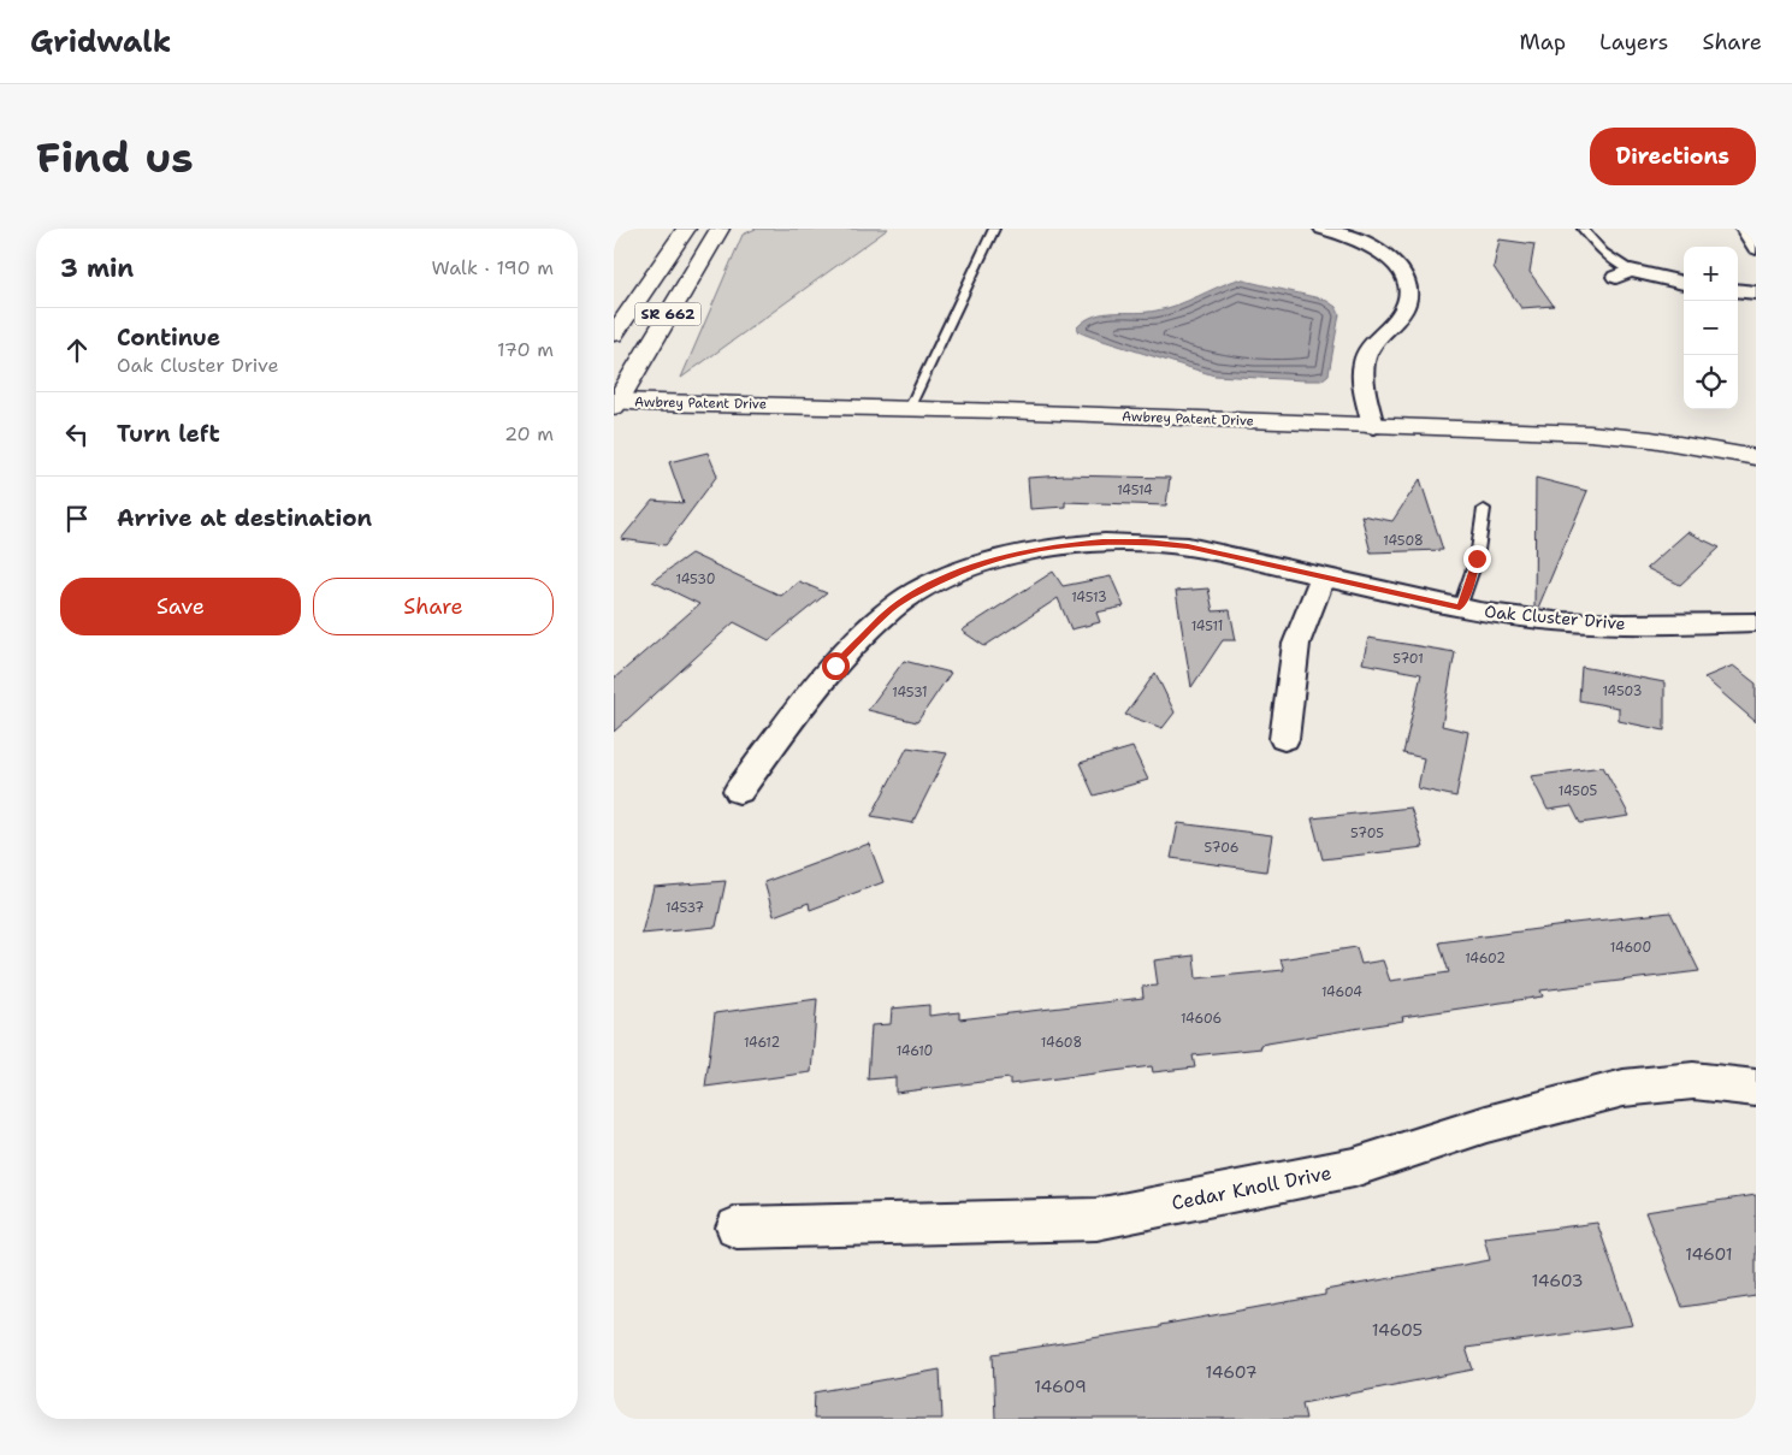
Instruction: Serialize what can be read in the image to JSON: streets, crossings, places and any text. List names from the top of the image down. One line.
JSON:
{"streets":{"street":["SR 662","Awbrey Patent Drive","Oak Cluster Drive","Cedar Knoll Drive"]},"crossings":[["SR 662","Awbrey Patent Drive"]],"house_numbers":["14514","14508","14530","14513","14511","5701","14503","14531","14505","5705","5706","14537","14600","14602","14604","14606","14612","14608","14610","14601","14603","14605","14607","14609"],"page":{"header":"Gridwalk","nav":["Map","Layers","Share"],"buttons":["Directions",["Save","Share"]],"title":"Find us","heading":["3 min","Walk · 190 m"],"map_buttons":["+","−"],"list":[["Continue","Oak Cluster Drive","170 m"],["Turn left","20 m"],"Arrive at destination"]}}
